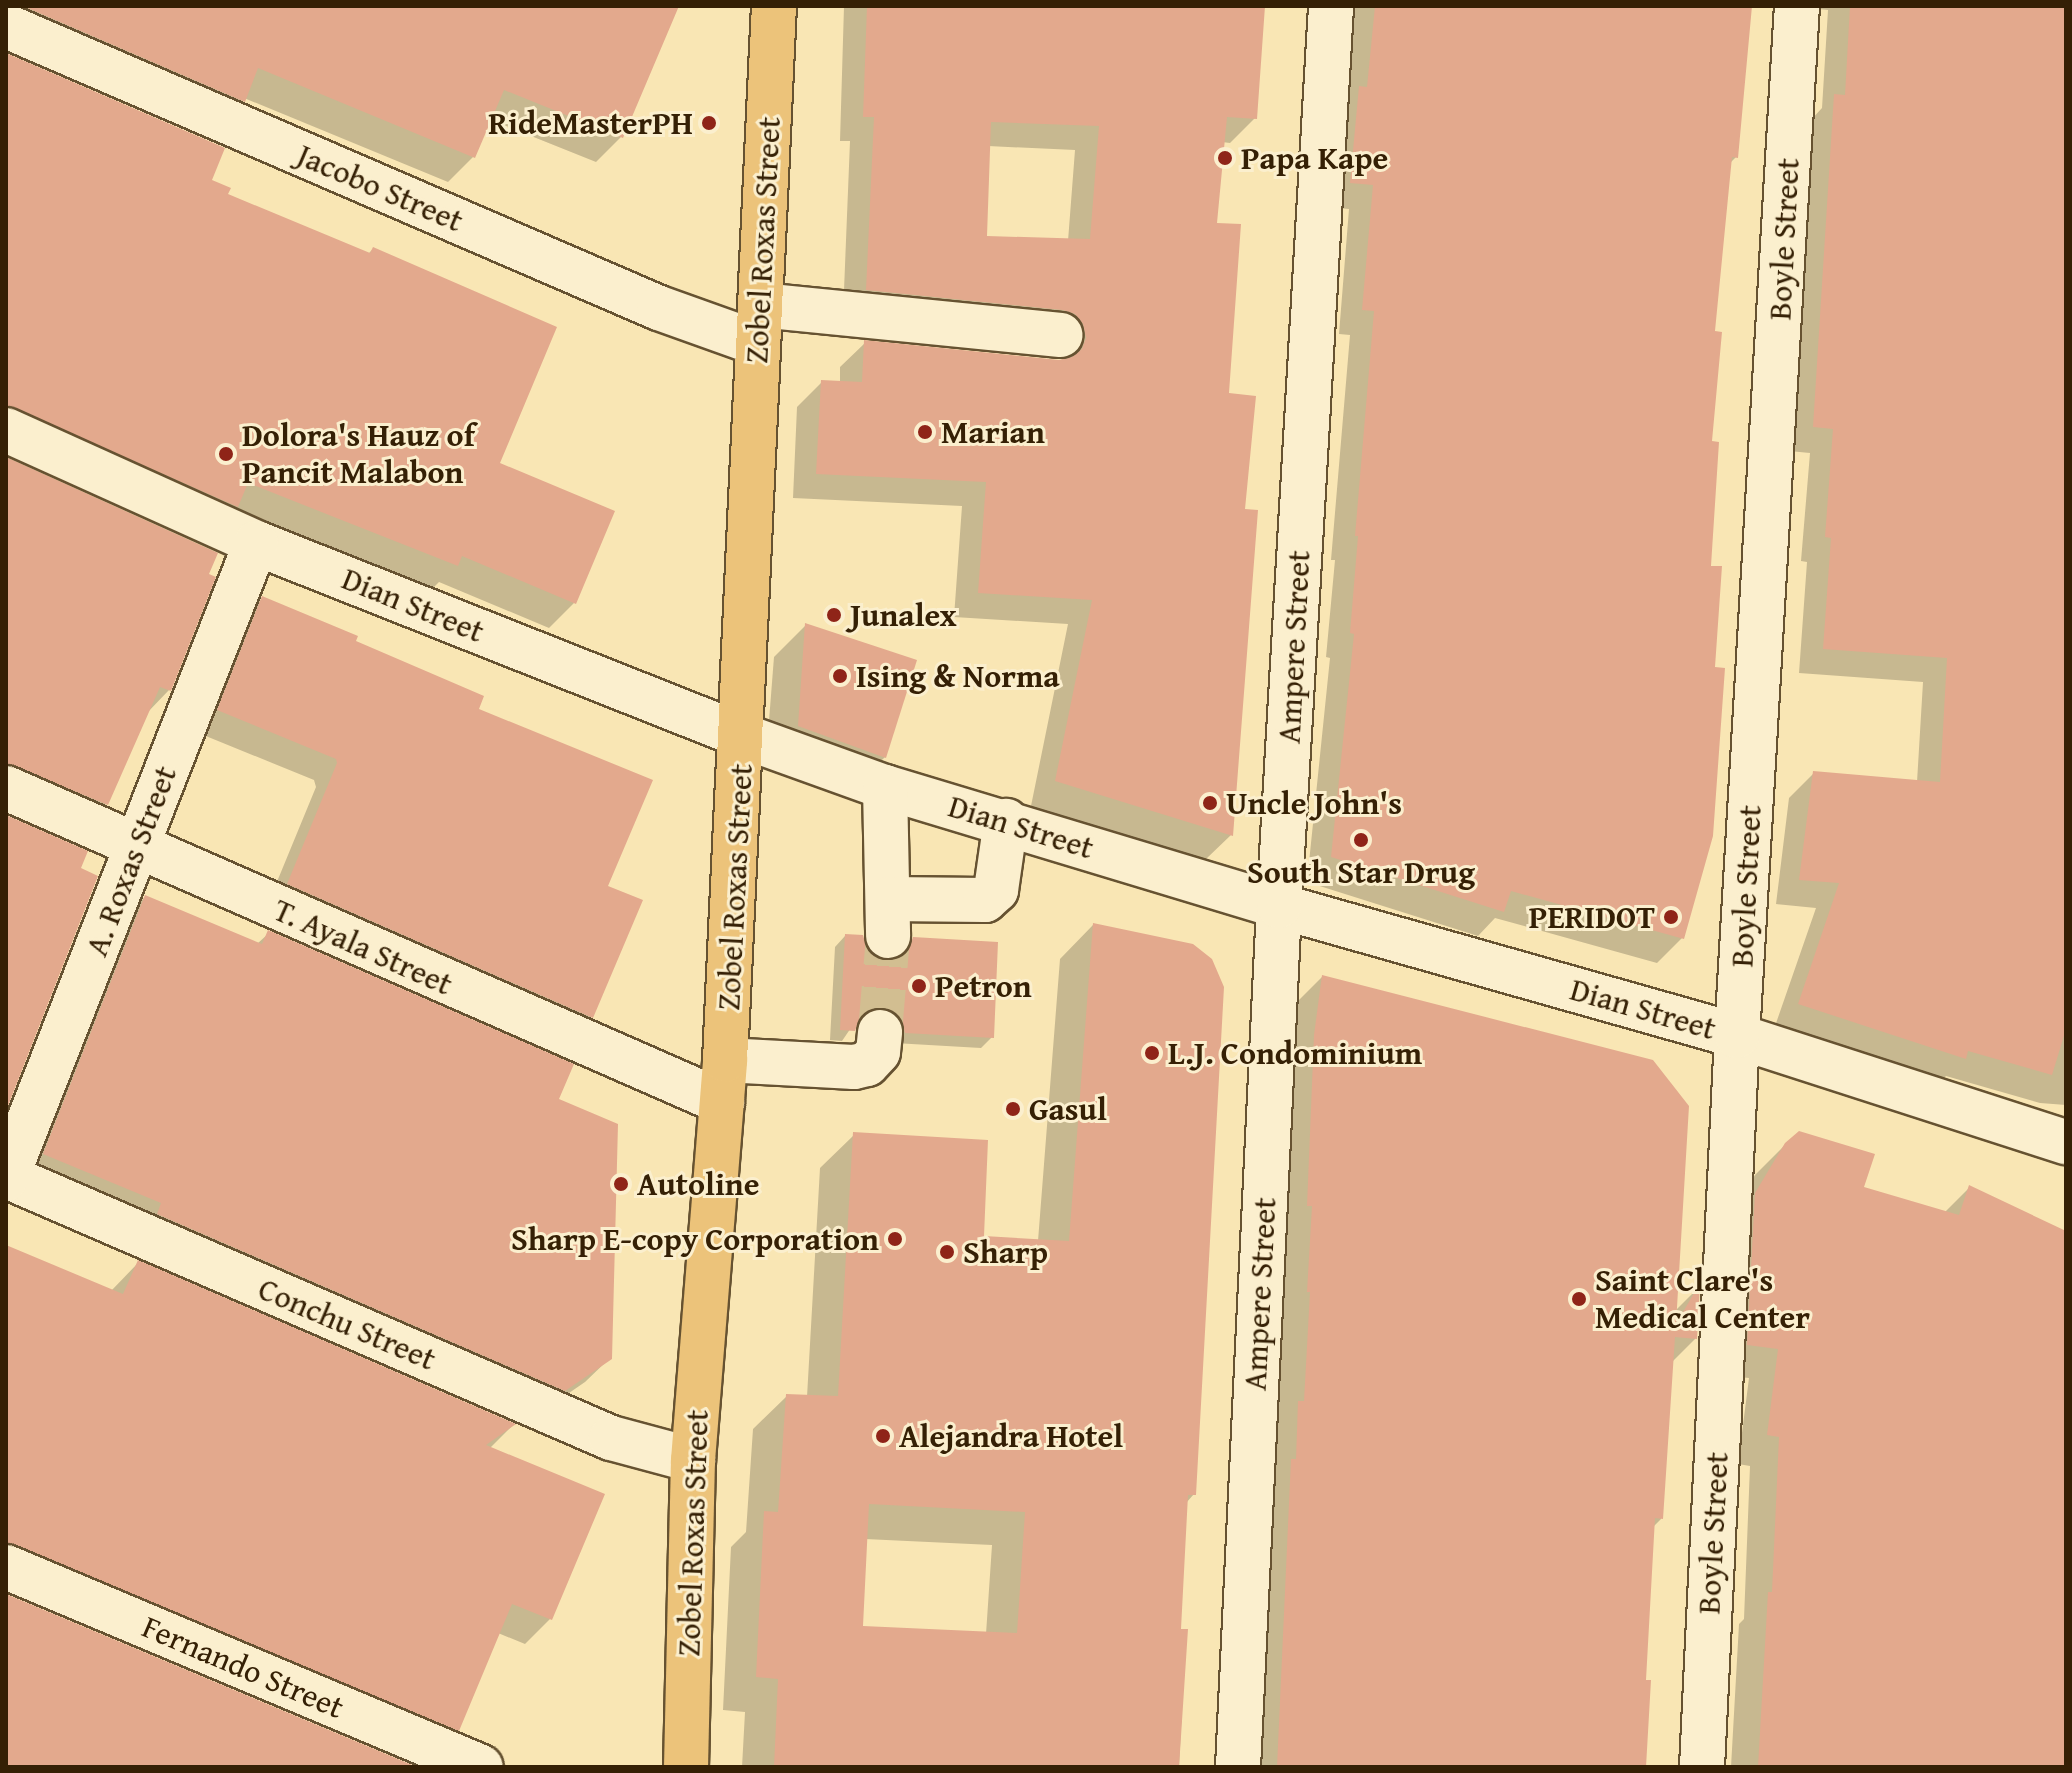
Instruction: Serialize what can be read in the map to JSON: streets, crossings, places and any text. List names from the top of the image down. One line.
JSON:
{"streets":{"main road":["Zobel Roxas Street"],"street":["Jacobo Street","Boyle Street","Dian Street","Ampere Street","A. Roxas Street","T. Ayala Street","Conchu Street","Fernando Street"]},"crossings":[["Jacobo Street","Zobel Roxas Street"],["Boyle Street","Dian Street"],["Zobel Roxas Street","Dian Street"],["Zobel Roxas Street","T. Ayala Street"],["Zobel Roxas Street","Conchu Street"],["Dian Street","Ampere Street"],["Dian Street","A. Roxas Street"],["A. Roxas Street","T. Ayala Street"],["A. Roxas Street","Conchu Street"]],"places":["RideMasterPH","Papa Kape","Marian","Dolora's Hauz of Pancit Malabon","Junalex","Ising & Norma","Uncle John's","South Star Drug","PERIDOT","Petron","L.J. Condominium","Gasul","Autoline","Sharp E-copy Corporation","Sharp","Saint Clare's Medical Center","Alejandra Hotel"]}
